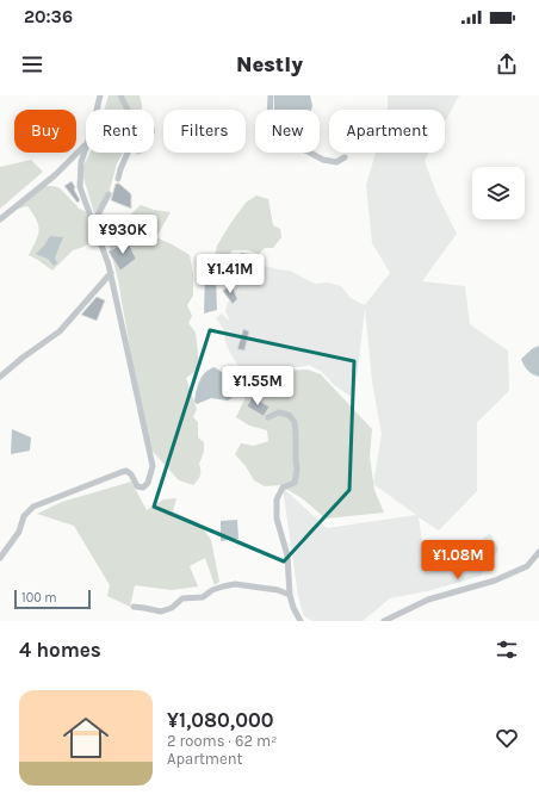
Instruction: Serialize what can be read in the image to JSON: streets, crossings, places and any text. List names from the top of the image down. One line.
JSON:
{"scale_bar":"100 m","page":{"status":"20:36","header":"Nestly","chip":["Buy","Rent","Filters","New","Apartment"],"price":["¥930K","¥1.41M","¥1.55M","¥1.08M"],"scale":"100 m","heading":"4 homes","list":[{"name":"¥1,080,000","note":"2 rooms · 62 m² · Apartment"}]}}
